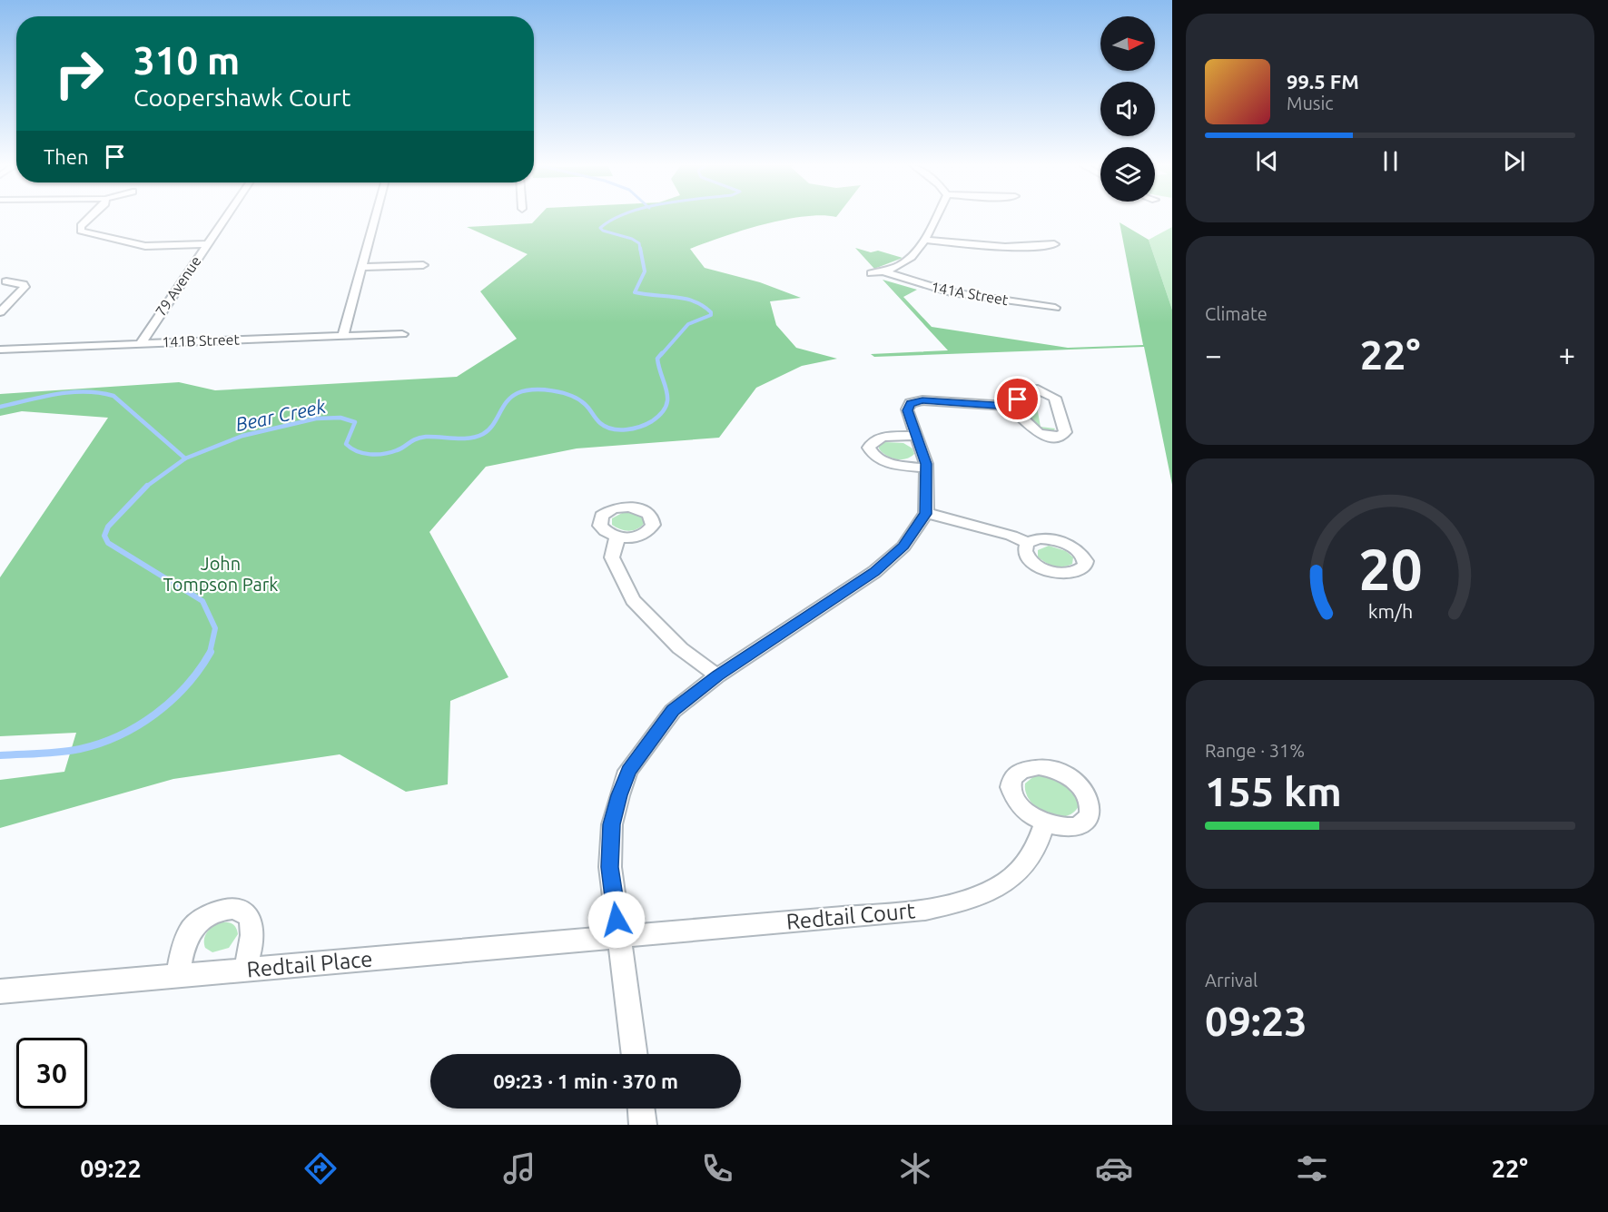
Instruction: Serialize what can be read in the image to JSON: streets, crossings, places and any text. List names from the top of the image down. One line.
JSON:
{"streets":{"street":["79 Avenue","141A Street","141B Street","Redtail Court","Redtail Place"]},"crossings":[["79 Avenue","141B Street"],["Redtail Court","Redtail Place"]],"water":["Bear Creek"],"parks":["John Tompson Park"],"north":"right","page":{"turn":["310 m","Coopershawk Court"],"song":["99.5 FM","Music"],"then":"Then","tile":["Climate",["Range · 31%","155 km"],["Arrival","09:23"]],"heat":["−","22°","+"],"limit":"30","trip":"09:23 · 1 min · 370 m","tabs":["09:22","22°"],"gauge":["20","km/h"]}}
